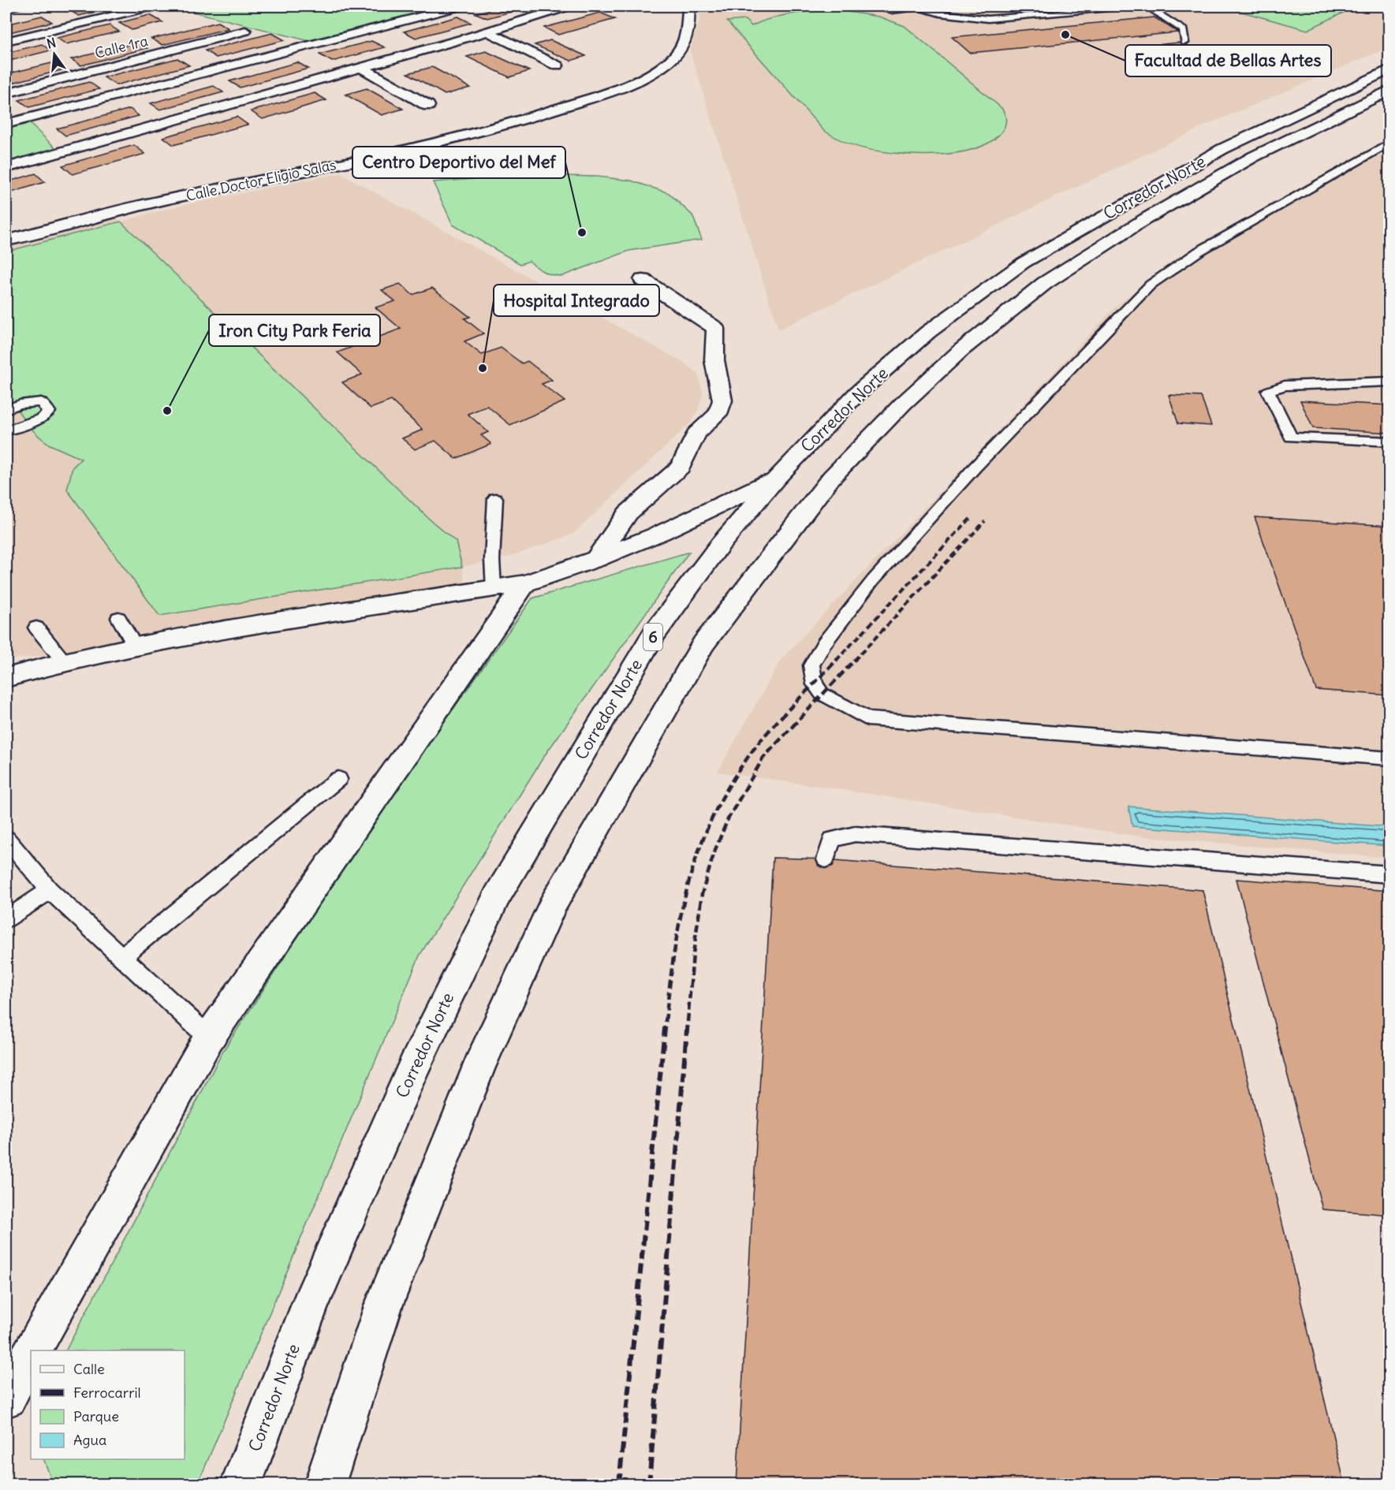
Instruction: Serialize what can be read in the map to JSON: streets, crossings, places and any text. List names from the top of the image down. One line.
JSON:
{"streets":{"main road":["Calle 1ra","Calle Doctor Eligio Salas","Corredor Norte","6"]},"places":["Facultad de Bellas Artes","Centro Deportivo del Mef","Hospital Integrado","Iron City Park Feria"],"legend":["Calle","Ferrocarril","Parque","Agua"],"north":"top"}
